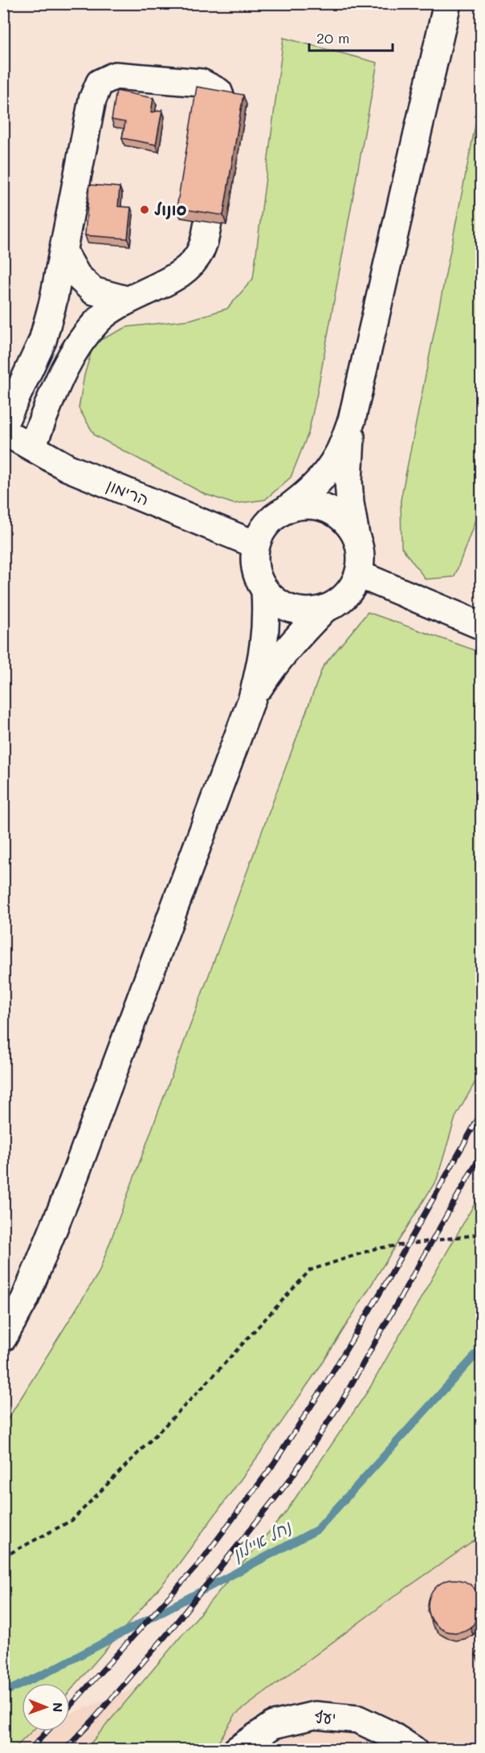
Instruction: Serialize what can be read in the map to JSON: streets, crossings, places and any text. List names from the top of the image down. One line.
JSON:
{"streets":{"main road":["הרימון","יעף"]},"water":["נחל איילון"],"places":["סונול"],"scale_bar":"20 m","north":"right"}
